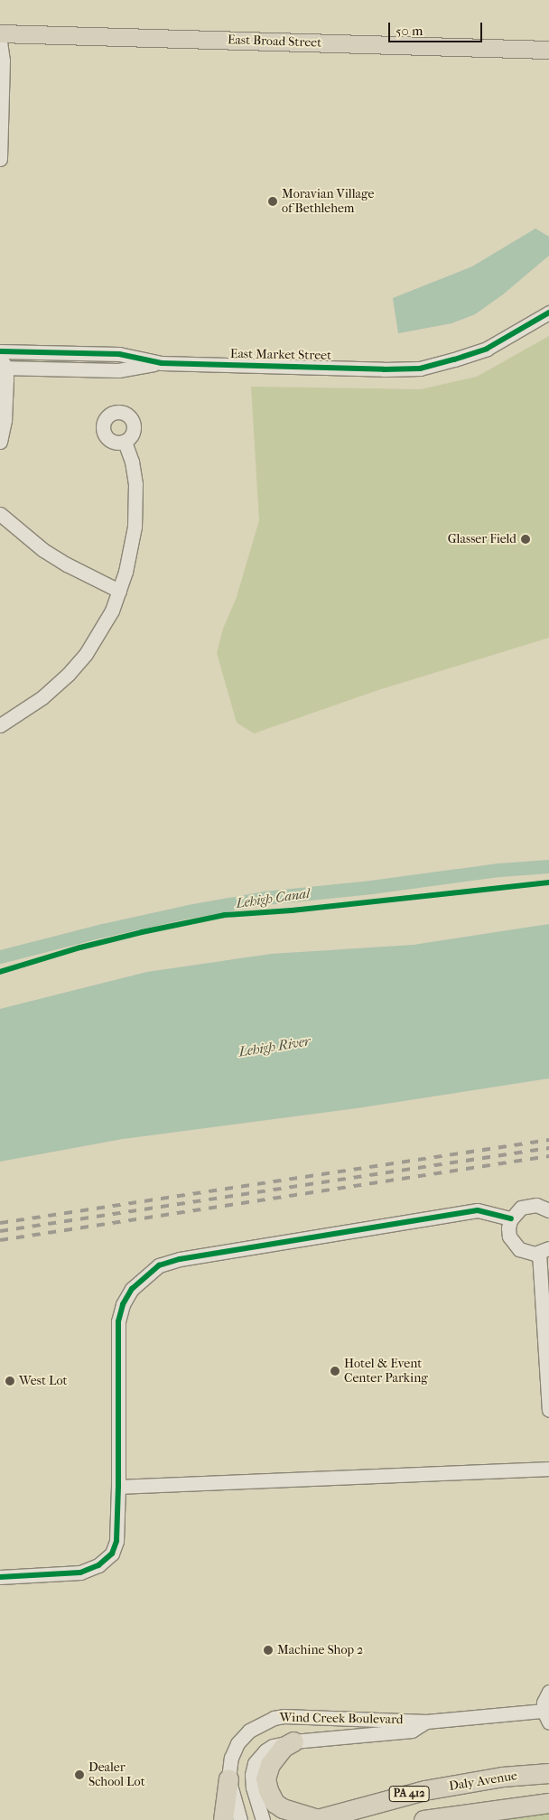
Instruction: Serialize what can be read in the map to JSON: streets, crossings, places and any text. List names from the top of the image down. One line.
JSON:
{"streets":{"highway":["Daly Avenue","PA 412"],"main road":["East Broad Street"],"street":["East Market Street","Wind Creek Boulevard"]},"water":["Lehigh Canal","Lehigh River"],"places":["Moravian Village of Bethlehem","Glasser Field","Hotel & Event Center Parking","West Lot","Machine Shop 2","Dealer School Lot"],"scale_bar":"50 m"}
